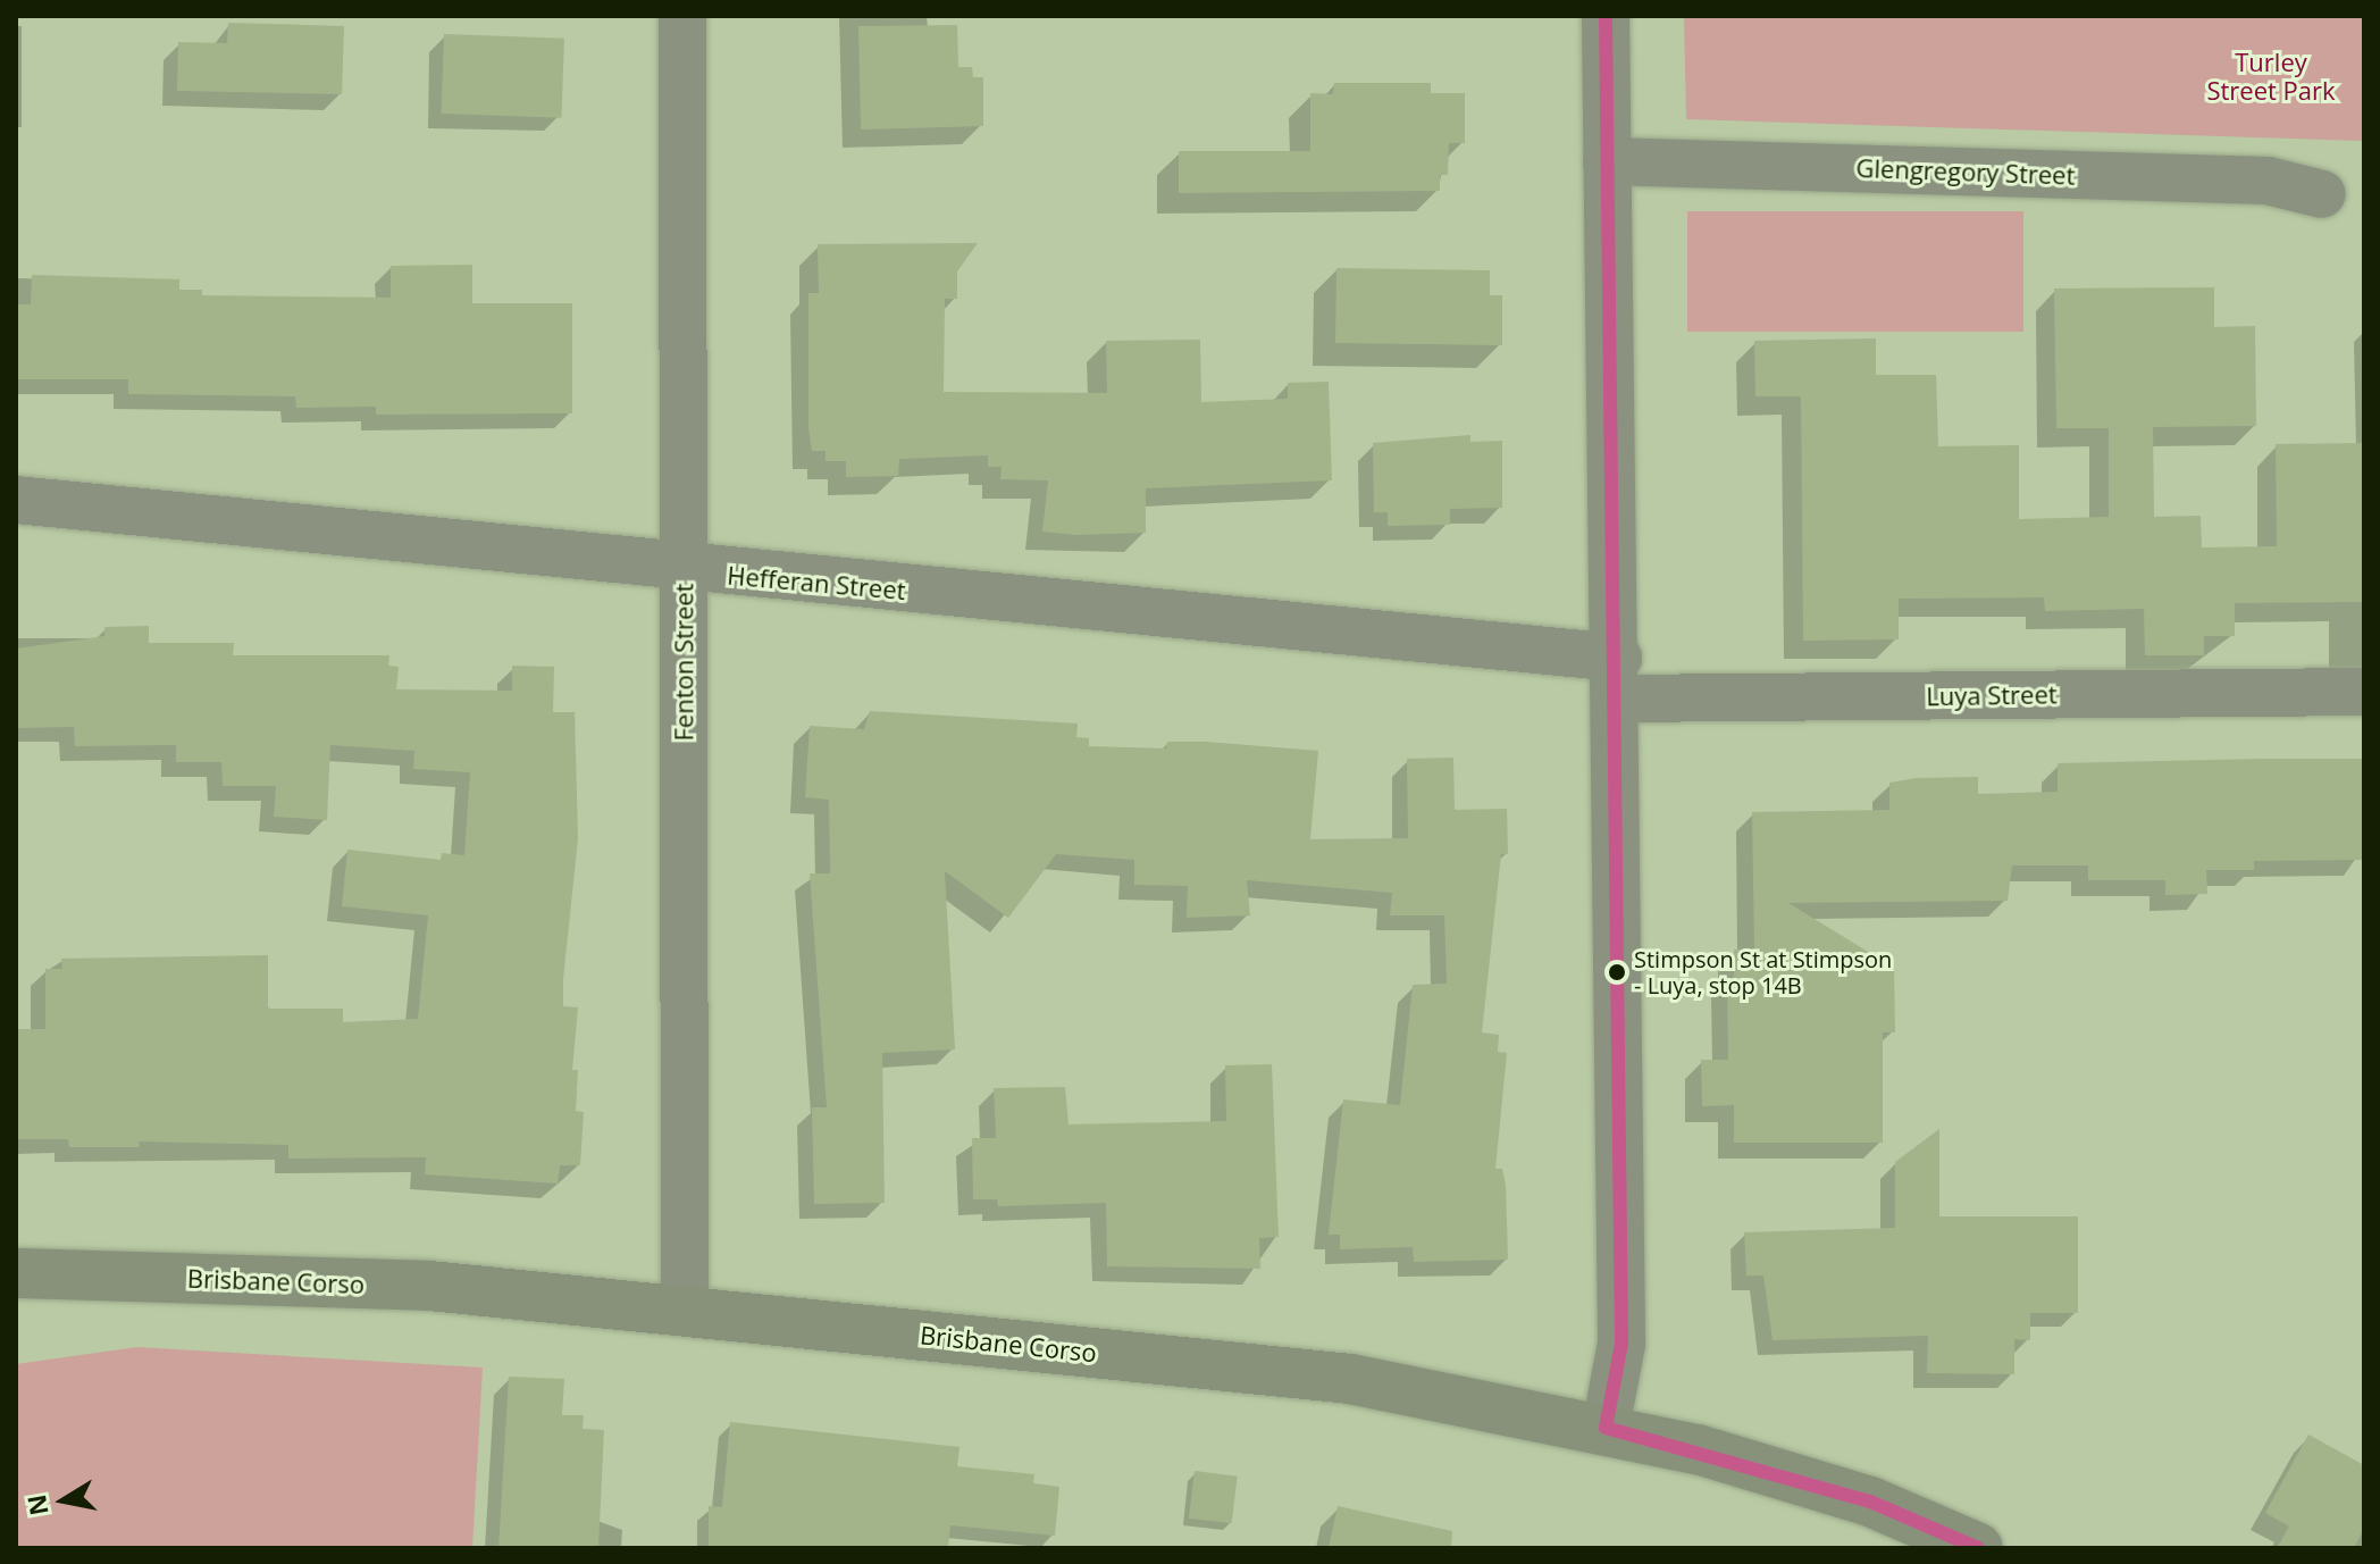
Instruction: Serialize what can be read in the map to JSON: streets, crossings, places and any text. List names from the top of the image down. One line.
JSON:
{"streets":{"street":["Glengregory Street","Hefferan Street","Fenton Street","Luya Street","Brisbane Corso"]},"crossings":[["Hefferan Street","Fenton Street"],["Hefferan Street","Luya Street"],["Fenton Street","Brisbane Corso"]],"parks":["Turley Street Park"],"places":["Stimpson St at Stimpson - Luya, stop 14B"],"north":"left"}
